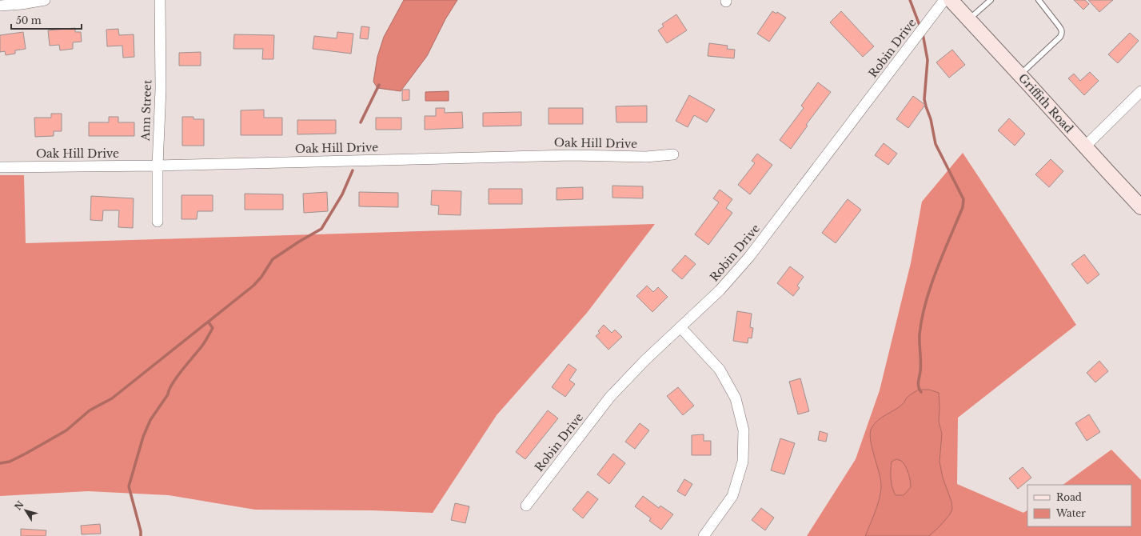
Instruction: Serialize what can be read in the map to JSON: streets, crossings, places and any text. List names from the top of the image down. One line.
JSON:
{"streets":{"street":["Robin Drive","Griffith Road","Ann Street","Oak Hill Drive"]},"crossings":[["Ann Street","Oak Hill Drive"]],"legend":["Road","Water"],"scale_bar":"50 m","north":"top left"}
